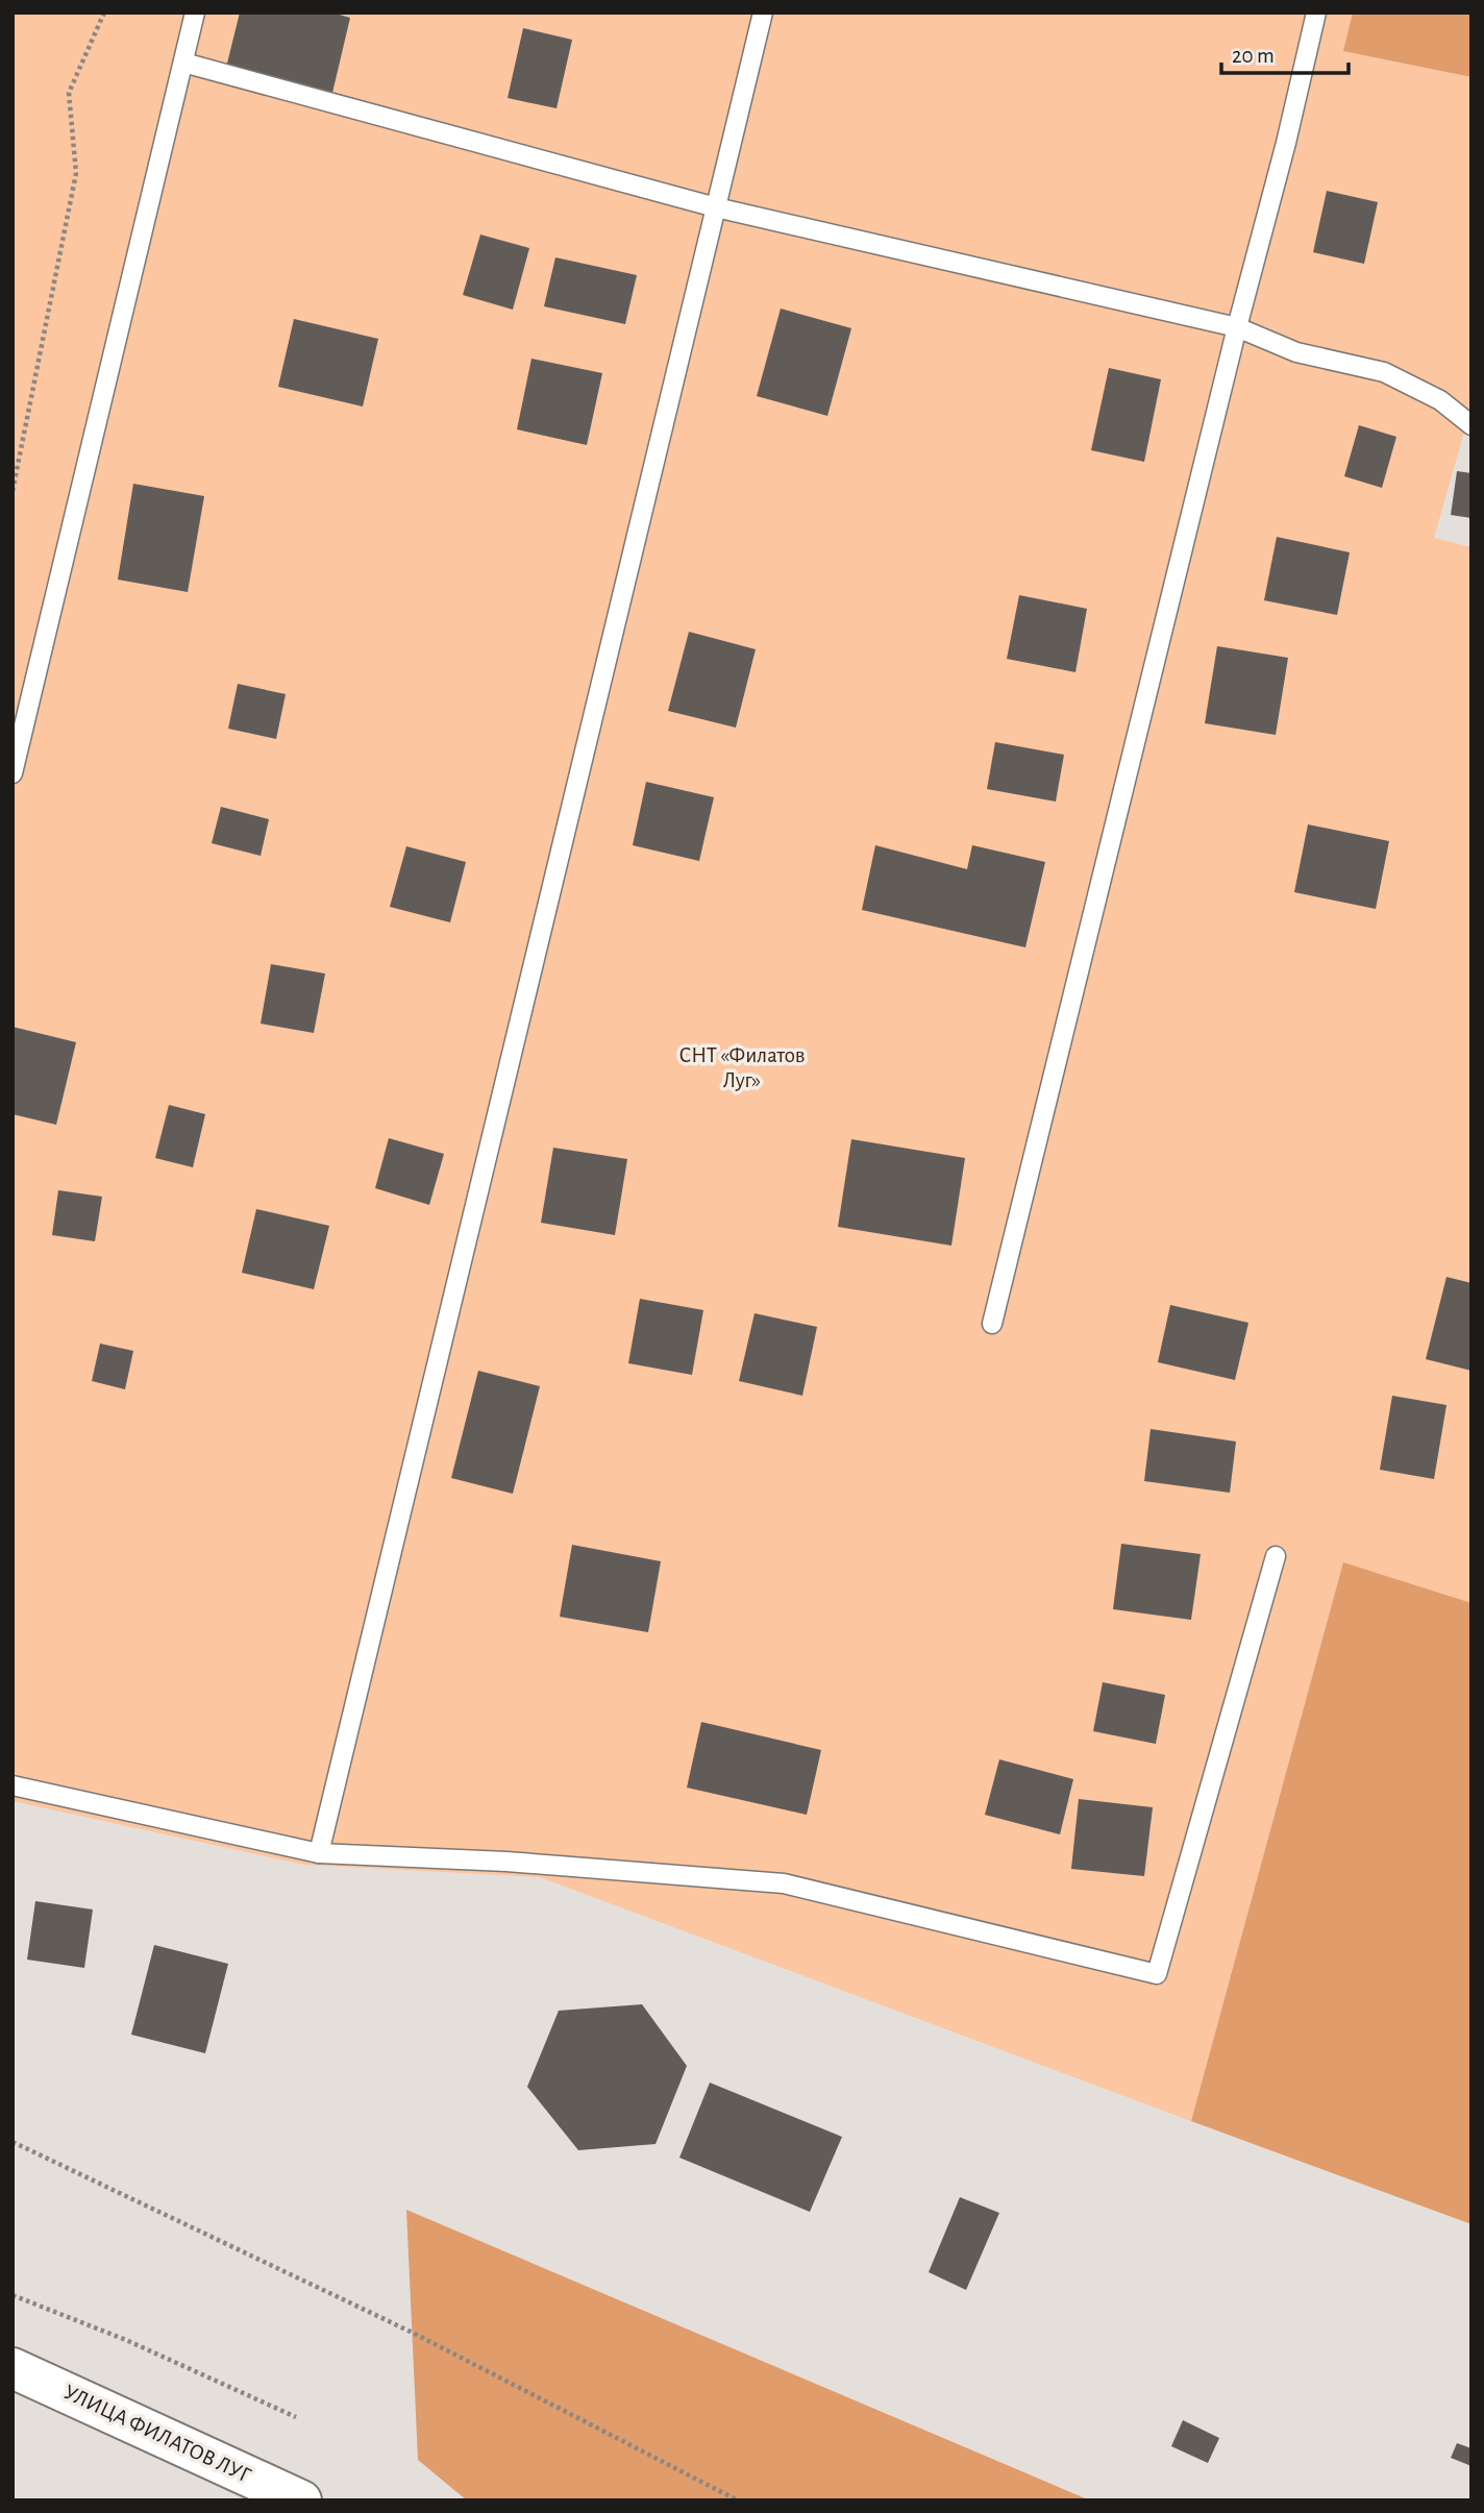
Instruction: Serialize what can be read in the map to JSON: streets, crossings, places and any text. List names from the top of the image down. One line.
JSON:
{"streets":{"street":["УЛИЦА ФИЛАТОВ ЛУГ"]},"parks":["СНТ «Филатов Луг»"],"scale_bar":"20 m"}
